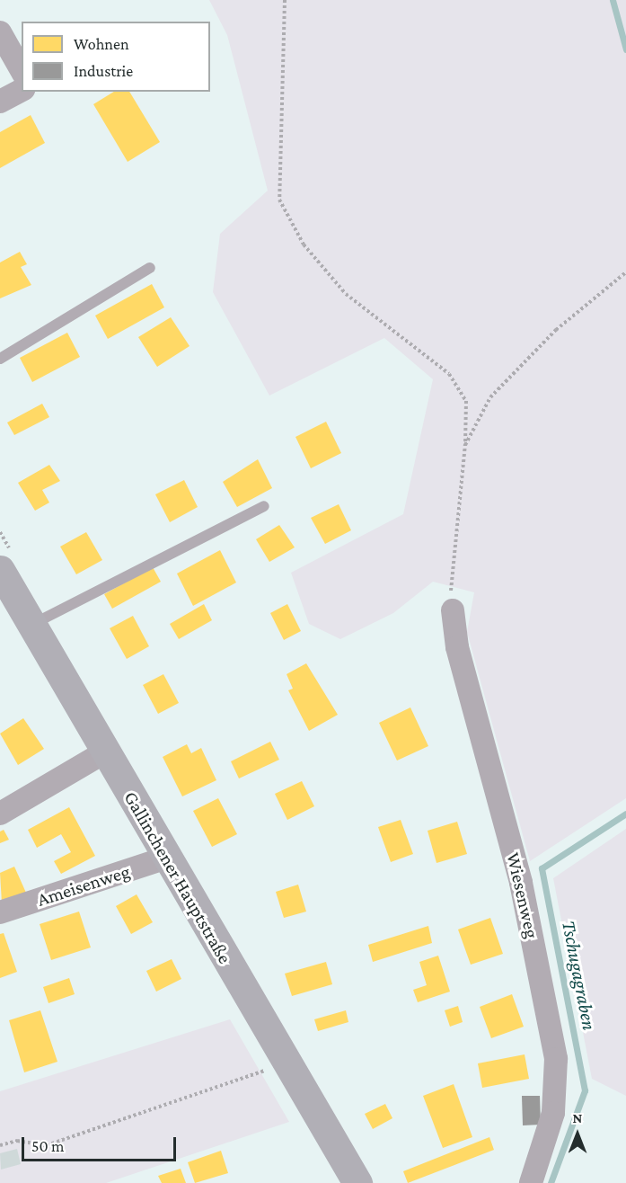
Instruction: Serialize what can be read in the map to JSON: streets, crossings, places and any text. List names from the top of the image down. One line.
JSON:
{"streets":{"main road":["Gallinchener Hauptstraße"],"street":["Ameisenweg","Wiesenweg"]},"crossings":[["Gallinchener Hauptstraße","Ameisenweg"]],"water":["Tschugagraben"],"legend":["Wohnen","Industrie"],"scale_bar":"50 m","north":"top"}
